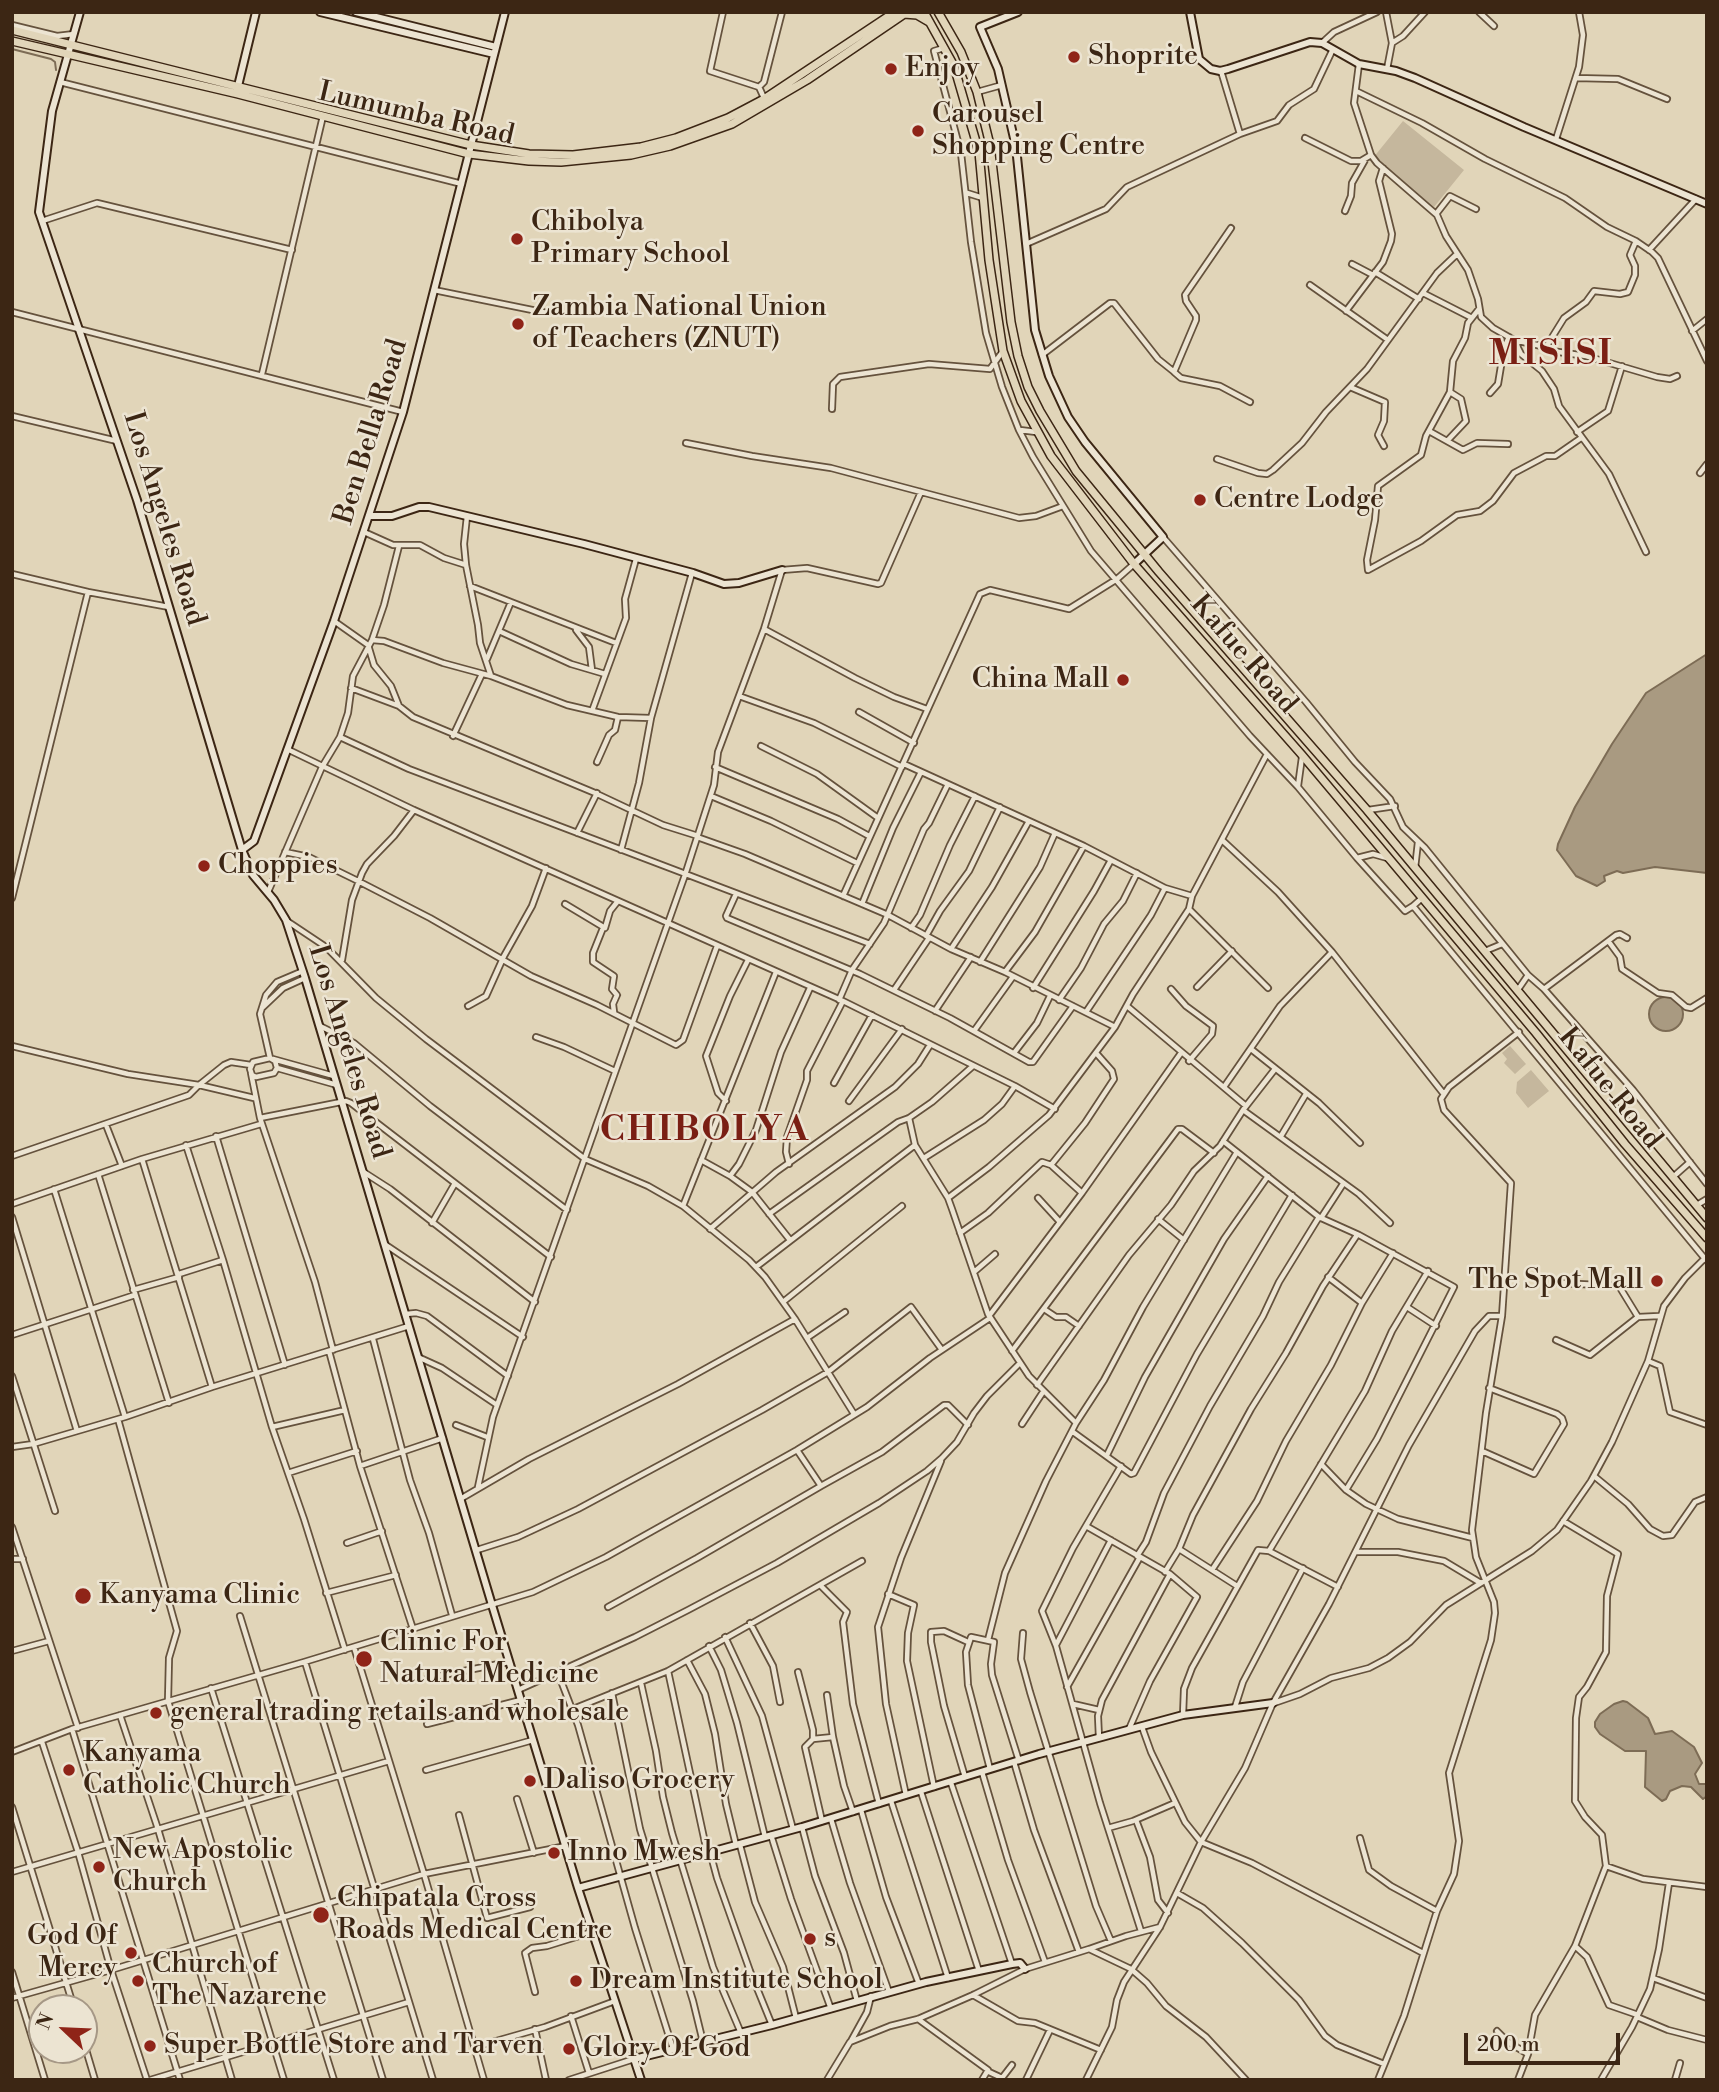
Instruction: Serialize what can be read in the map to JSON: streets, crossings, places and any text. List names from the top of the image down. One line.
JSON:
{"streets":{"main road":["Lumumba Road","Ben Bella Road","Los Angeles Road","Kafue Road"]},"crossings":[["Lumumba Road","Ben Bella Road"],["Lumumba Road","Los Angeles Road"],["Ben Bella Road","Los Angeles Road"]],"districts":["MISISI","CHIBOLYA"],"places":["Shoprite","Enjoy","Carousel Shopping Centre","Chibolya Primary School","Zambia National Union of Teachers (ZNUT)","Centre Lodge","China Mall","Choppies","The Spot Mall","Kanyama Clinic","Clinic For Natural Medicine","general trading retails and wholesale","Kanyama Catholic Church","Daliso Grocery","Inno Mwesh","New Apostolic Church","Chipatala Cross Roads Medical Centre","s","God Of Mercy","Church of The Nazarene","Dream Institute School","Super Bottle Store and Tarven","Glory Of God"],"scale_bar":"200 m","north":"top left"}
